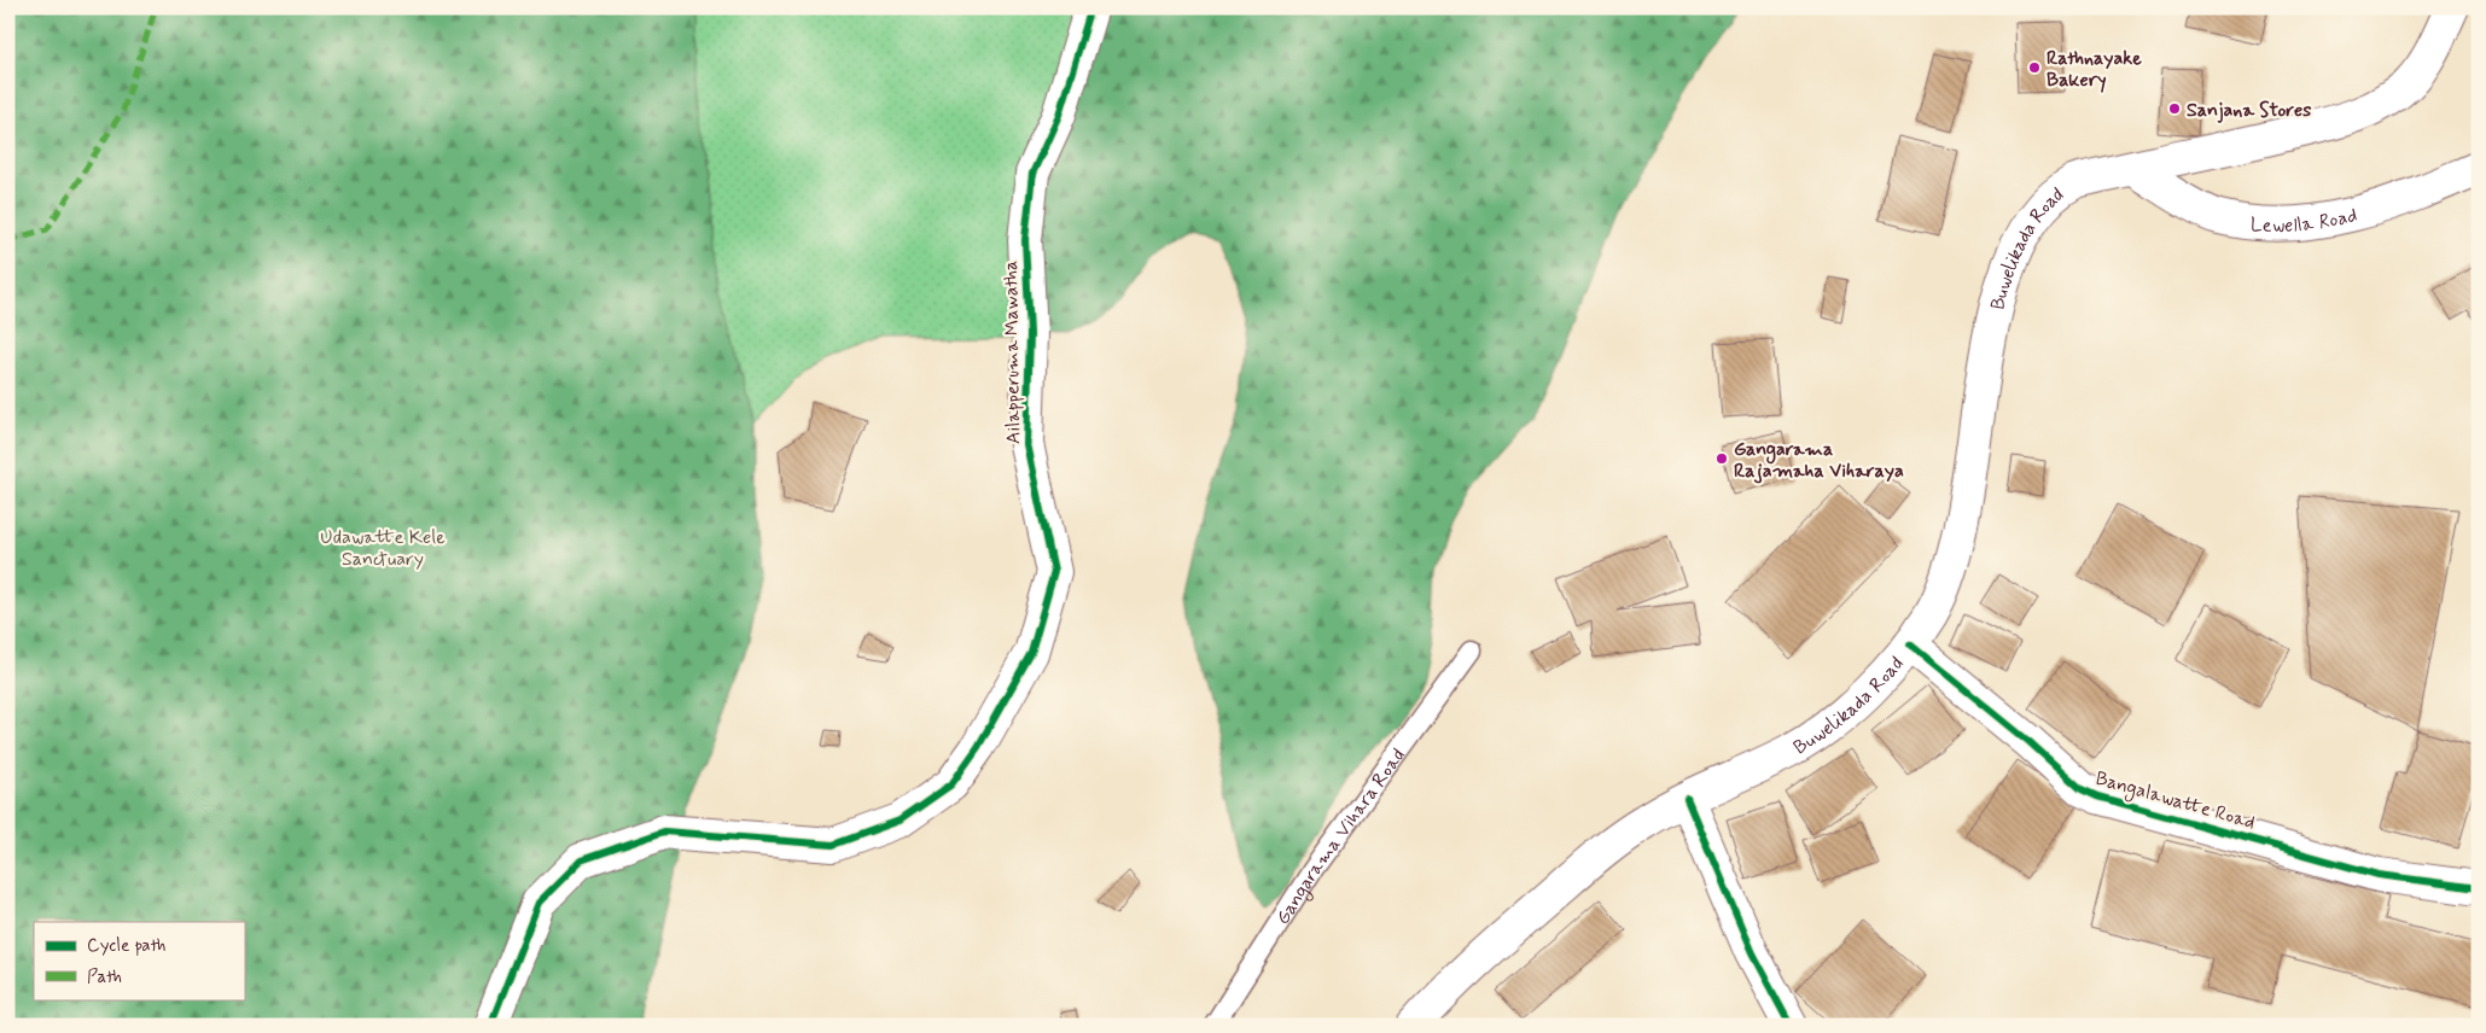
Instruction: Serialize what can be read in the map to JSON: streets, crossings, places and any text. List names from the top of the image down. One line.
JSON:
{"streets":{"street":["Lewella Road","Buwelikada Road","Ailapperuma Mawatha","Bangalawatte Road"],"lane":["Gangarama Vihara Road"]},"crossings":[["Lewella Road","Buwelikada Road"],["Buwelikada Road","Bangalawatte Road"]],"parks":["Udawatte Kele Sanctuary"],"places":["Rathnayake Bakery","Sanjana Stores","Gangarama Rajamaha Viharaya"],"legend":["Cycle path","Path"]}
